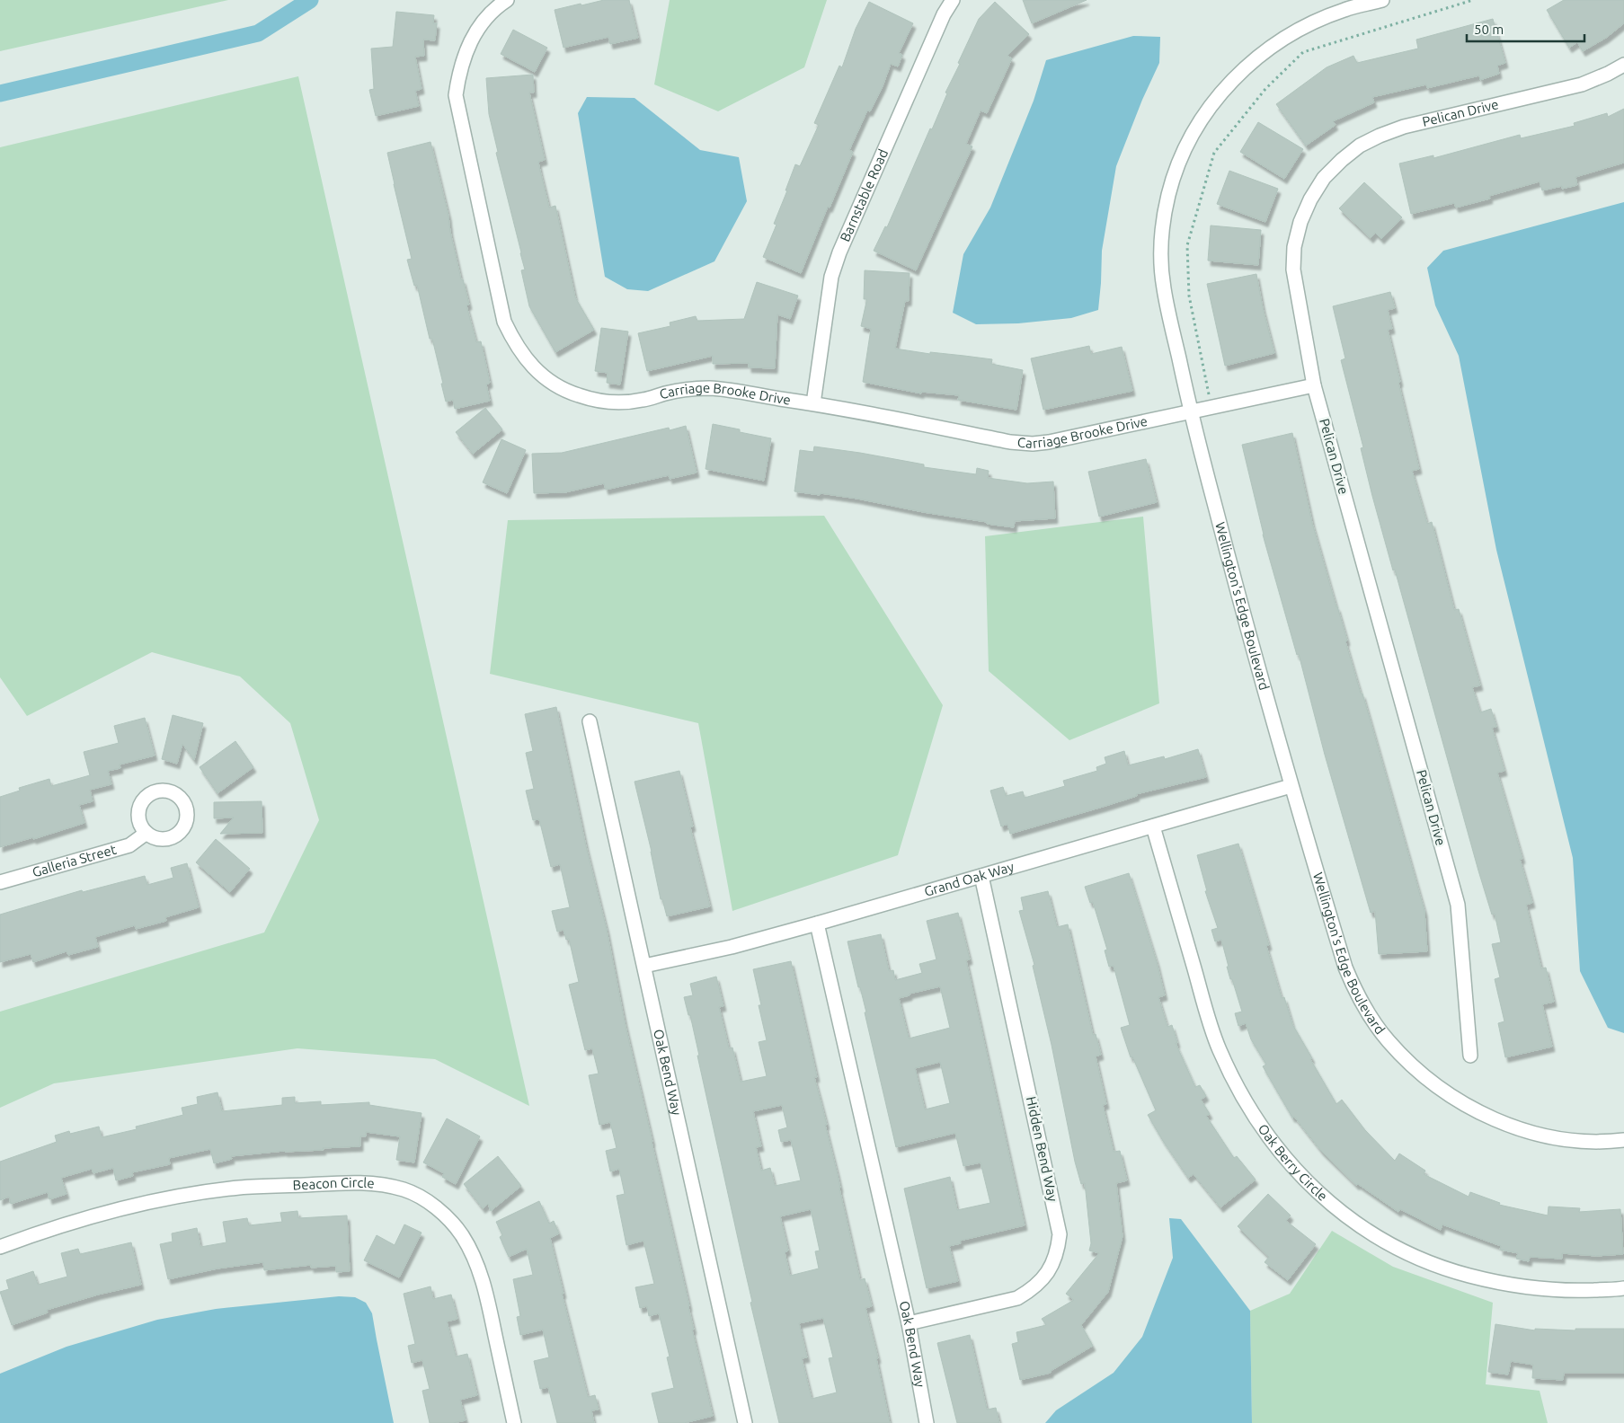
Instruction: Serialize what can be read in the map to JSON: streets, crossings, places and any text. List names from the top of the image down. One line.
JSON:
{"streets":{"street":["Pelican Drive","Barnstable Road","Carriage Brooke Drive","Wellington's Edge Boulevard","Galleria Street","Grand Oak Way","Oak Bend Way","Hidden Bend Way","Oak Berry Circle","Beacon Circle"]},"crossings":[["Pelican Drive","Carriage Brooke Drive"],["Barnstable Road","Carriage Brooke Drive"],["Carriage Brooke Drive","Wellington's Edge Boulevard"],["Wellington's Edge Boulevard","Grand Oak Way"],["Grand Oak Way","Oak Bend Way"],["Grand Oak Way","Hidden Bend Way"],["Grand Oak Way","Oak Berry Circle"],["Oak Bend Way","Hidden Bend Way"]],"scale_bar":"50 m"}
